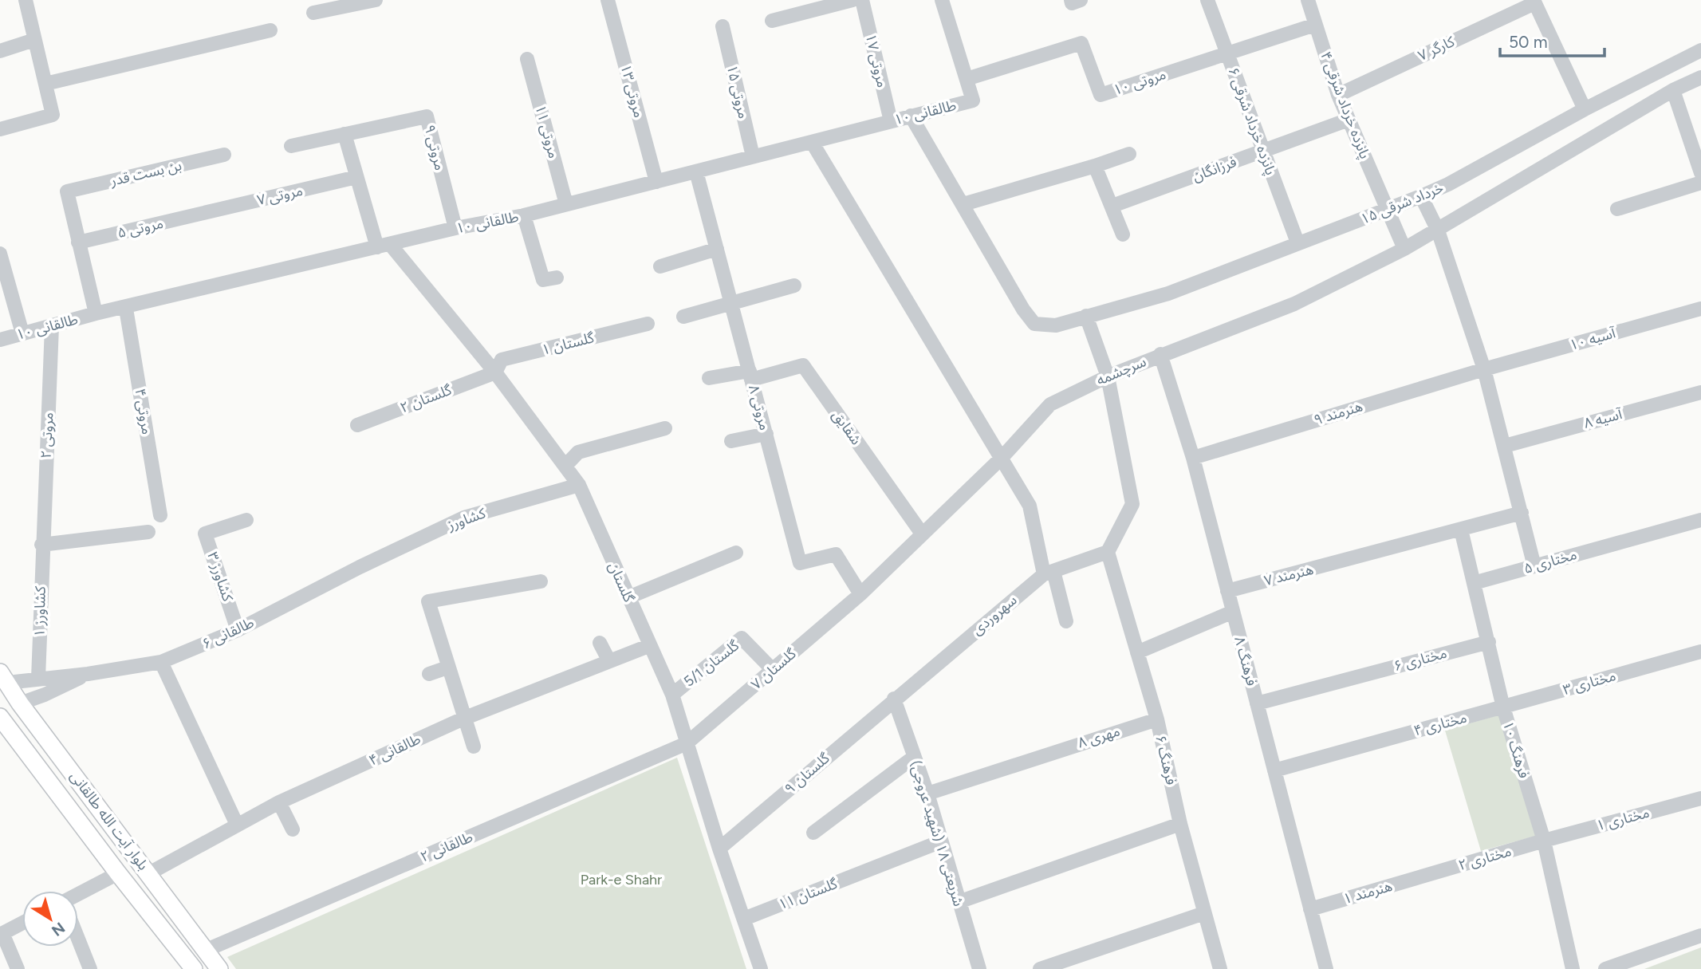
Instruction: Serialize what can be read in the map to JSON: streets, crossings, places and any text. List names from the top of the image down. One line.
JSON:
{"streets":{"main road":["بلوار آیت الله طالقانی"],"street":["کارگر ۷","مروتی ۱۷","مروتی ۱۰","مروتی ۱۳","مروتی ۱۵","پانزده خرداد شرقی ۴","طالقانی ۱۰","پانزده خرداد شرقی ۶","مروتی ۱۱","مروتی ۹","فرزانگان","بن بست قدر","مروتی ۷","۱۵ خرداد شرقی","مروتی ۵","آسیه ۱۰","گلستان ۱","سرچشمه","گلستان ۲","مروتی ۸","مروتی ۴","هنرمند ۹","آسیه ۸","شقایق","مروتی ۲","کشاورز","مختاری ۵","هنرمند ۷","کشاورز ۳","گلستان","کشاورز ۱","سهروردی","طالقانی ۶","مختاری ۶","فرهنگ ۸","گلستان 5/1","گلستان ۷","مختاری ۳","مختاری ۴","مهری ۸","طالقانی ۴","فرهنگ ۱۰","فرهنگ ۶","گلستان ۹","مختاری ۱","شریعتی ۱۸ (شهید عروجی)","طالقانی ۲","مختاری ۲","هنرمند ۱","گلستان ۱۱"]},"crossings":[["کارگر ۷","پانزده خرداد شرقی ۴"],["مروتی ۱۷","طالقانی ۱۰"],["مروتی ۱۰","پانزده خرداد شرقی ۴"],["مروتی ۱۰","طالقانی ۱۰"],["مروتی ۱۰","پانزده خرداد شرقی ۶"],["مروتی ۱۳","طالقانی ۱۰"],["مروتی ۱۵","طالقانی ۱۰"],["پانزده خرداد شرقی ۴","فرزانگان"],["پانزده خرداد شرقی ۴","۱۵ خرداد شرقی"],["پانزده خرداد شرقی ۴","سرچشمه"],["طالقانی ۱۰","مروتی ۱۱"],["طالقانی ۱۰","مروتی ۹"],["طالقانی ۱۰","مروتی ۸"],["طالقانی ۱۰","مروتی ۴"],["طالقانی ۱۰","مروتی ۲"],["طالقانی ۱۰","گلستان"],["پانزده خرداد شرقی ۶","فرزانگان"],["پانزده خرداد شرقی ۶","۱۵ خرداد شرقی"],["بن بست قدر","مروتی ۵"],["مروتی ۷","مروتی ۵"],["آسیه ۱۰","هنرمند ۹"],["گلستان ۱","گلستان ۲"],["گلستان ۱","گلستان"],["سرچشمه","مروتی ۸"],["سرچشمه","شقایق"],["سرچشمه","فرهنگ ۸"],["سرچشمه","گلستان ۷"],["گلستان ۲","گلستان"],["مروتی ۸","شقایق"],["مروتی ۸","گلستان ۷"],["هنرمند ۹","فرهنگ ۸"],["مروتی ۲","کشاورز ۱"],["کشاورز","گلستان"],["کشاورز","طالقانی ۶"],["مختاری ۵","فرهنگ ۱۰"],["هنرمند ۷","فرهنگ ۸"],["هنرمند ۷","فرهنگ ۱۰"],["کشاورز ۳","طالقانی ۶"],["گلستان","گلستان 5/1"],["گلستان","گلستان ۷"],["گلستان","طالقانی ۴"],["گلستان","گلستان ۹"],["گلستان","طالقانی ۲"],["گلستان","گلستان ۱۱"],["کشاورز ۱","طالقانی ۶"],["سهروردی","فرهنگ ۶"],["سهروردی","گلستان ۹"],["سهروردی","شریعتی ۱۸ (شهید عروجی)"],["طالقانی ۶","بلوار آیت الله طالقانی"],["مختاری ۶","فرهنگ ۸"],["مختاری ۶","فرهنگ ۱۰"],["فرهنگ ۸","مختاری ۴"],["فرهنگ ۸","هنرمند ۱"],["گلستان 5/1","گلستان ۷"],["گلستان ۷","طالقانی ۲"],["مختاری ۳","مختاری ۴"],["مختاری ۳","فرهنگ ۱۰"],["مختاری ۴","فرهنگ ۱۰"],["مهری ۸","فرهنگ ۶"],["مهری ۸","شریعتی ۱۸ (شهید عروجی)"],["طالقانی ۴","بلوار آیت الله طالقانی"],["فرهنگ ۱۰","مختاری ۱"],["فرهنگ ۱۰","مختاری ۲"],["گلستان ۹","شریعتی ۱۸ (شهید عروجی)"],["مختاری ۱","مختاری ۲"],["بلوار آیت الله طالقانی","طالقانی ۲"],["شریعتی ۱۸ (شهید عروجی)","گلستان ۱۱"],["مختاری ۲","هنرمند ۱"]],"parks":["Park-e Shahr"],"scale_bar":"50 m","north":"bottom right"}
